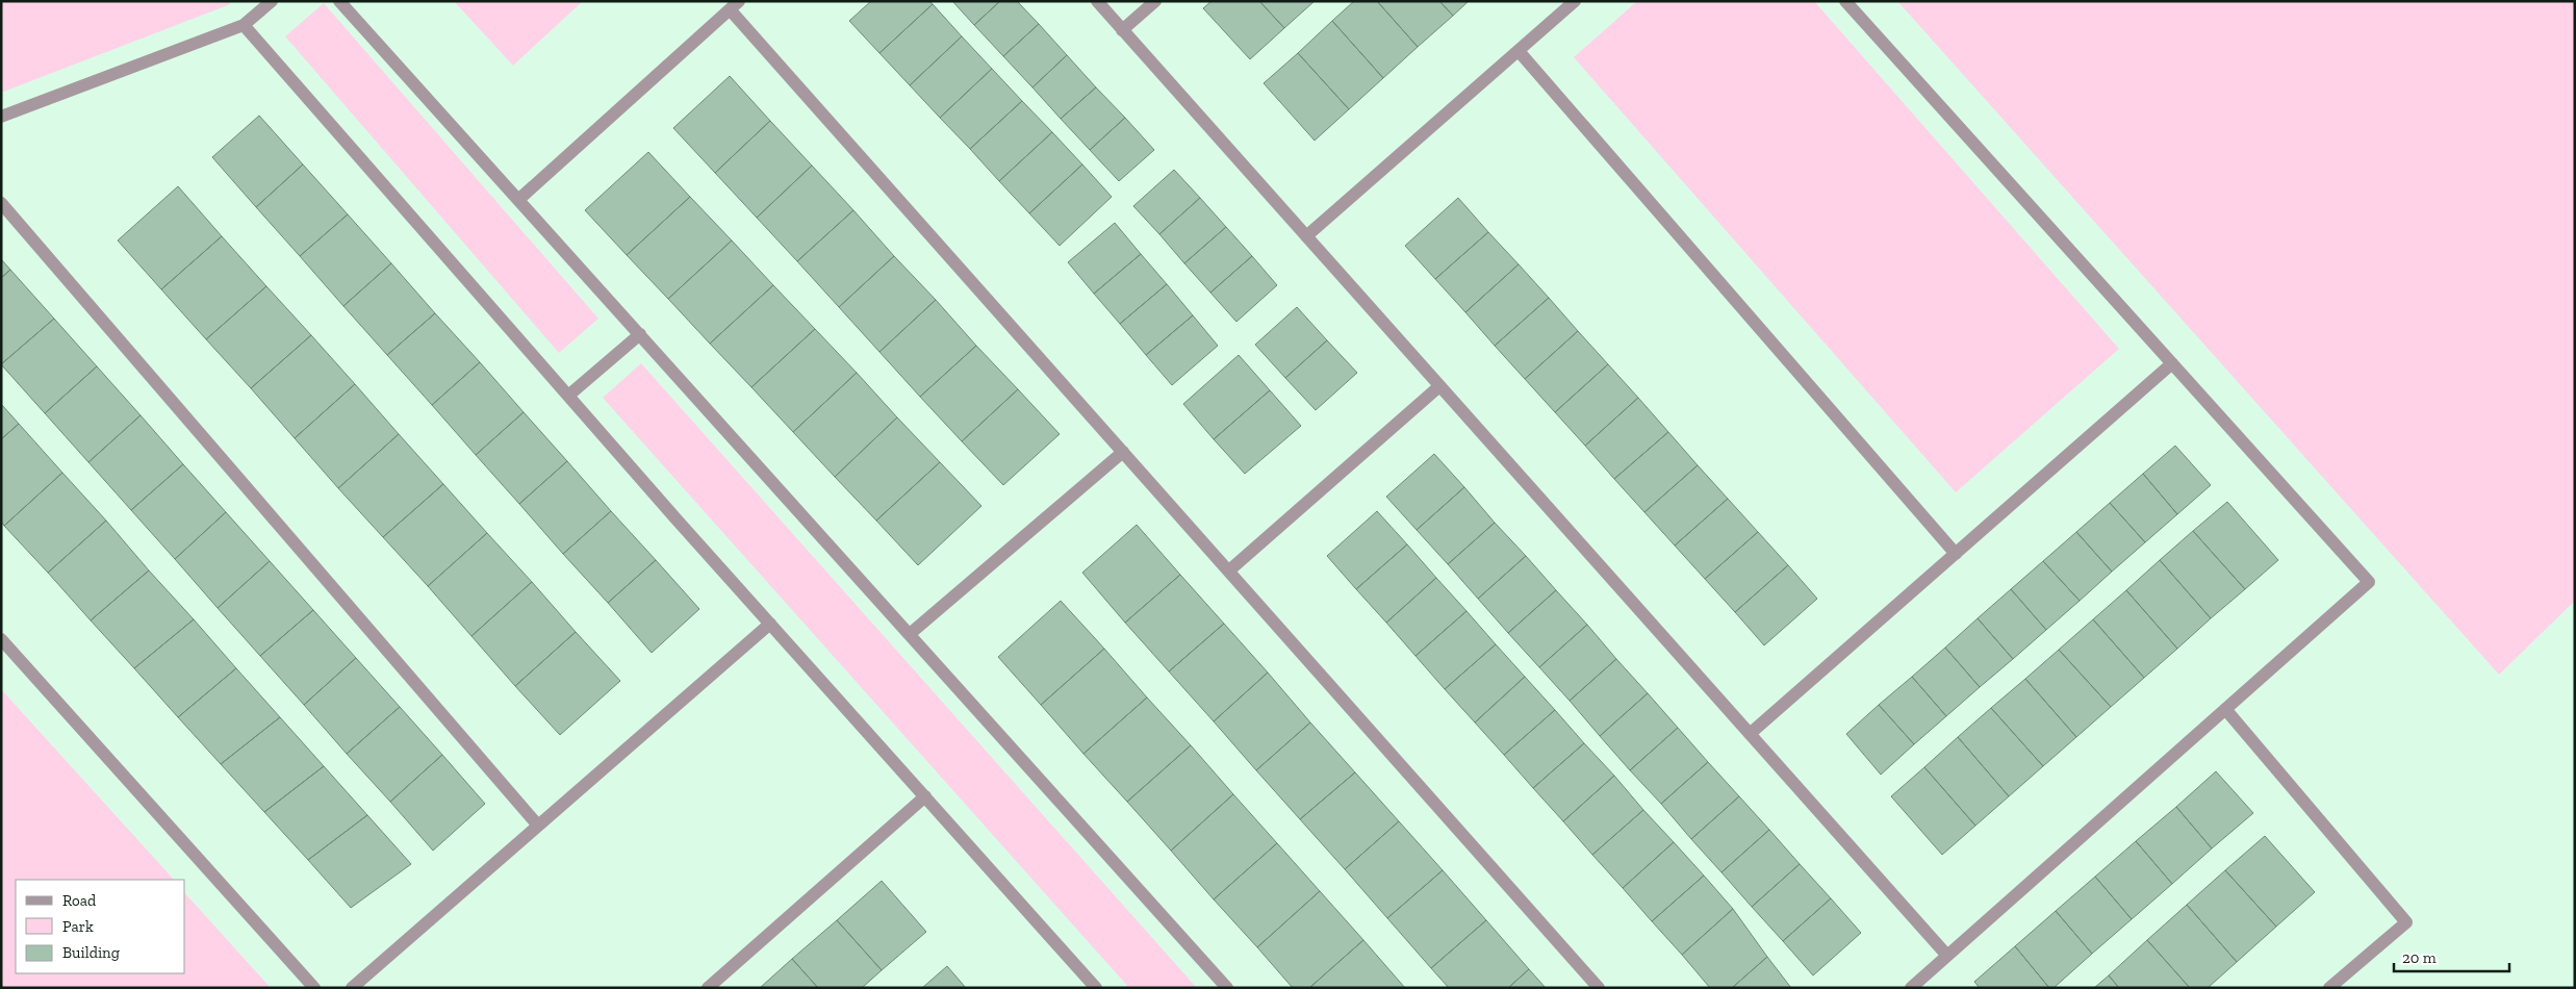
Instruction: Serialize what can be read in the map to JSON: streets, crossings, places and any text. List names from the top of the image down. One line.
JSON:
{"legend":["Road","Park","Building"],"scale_bar":"20 m"}
